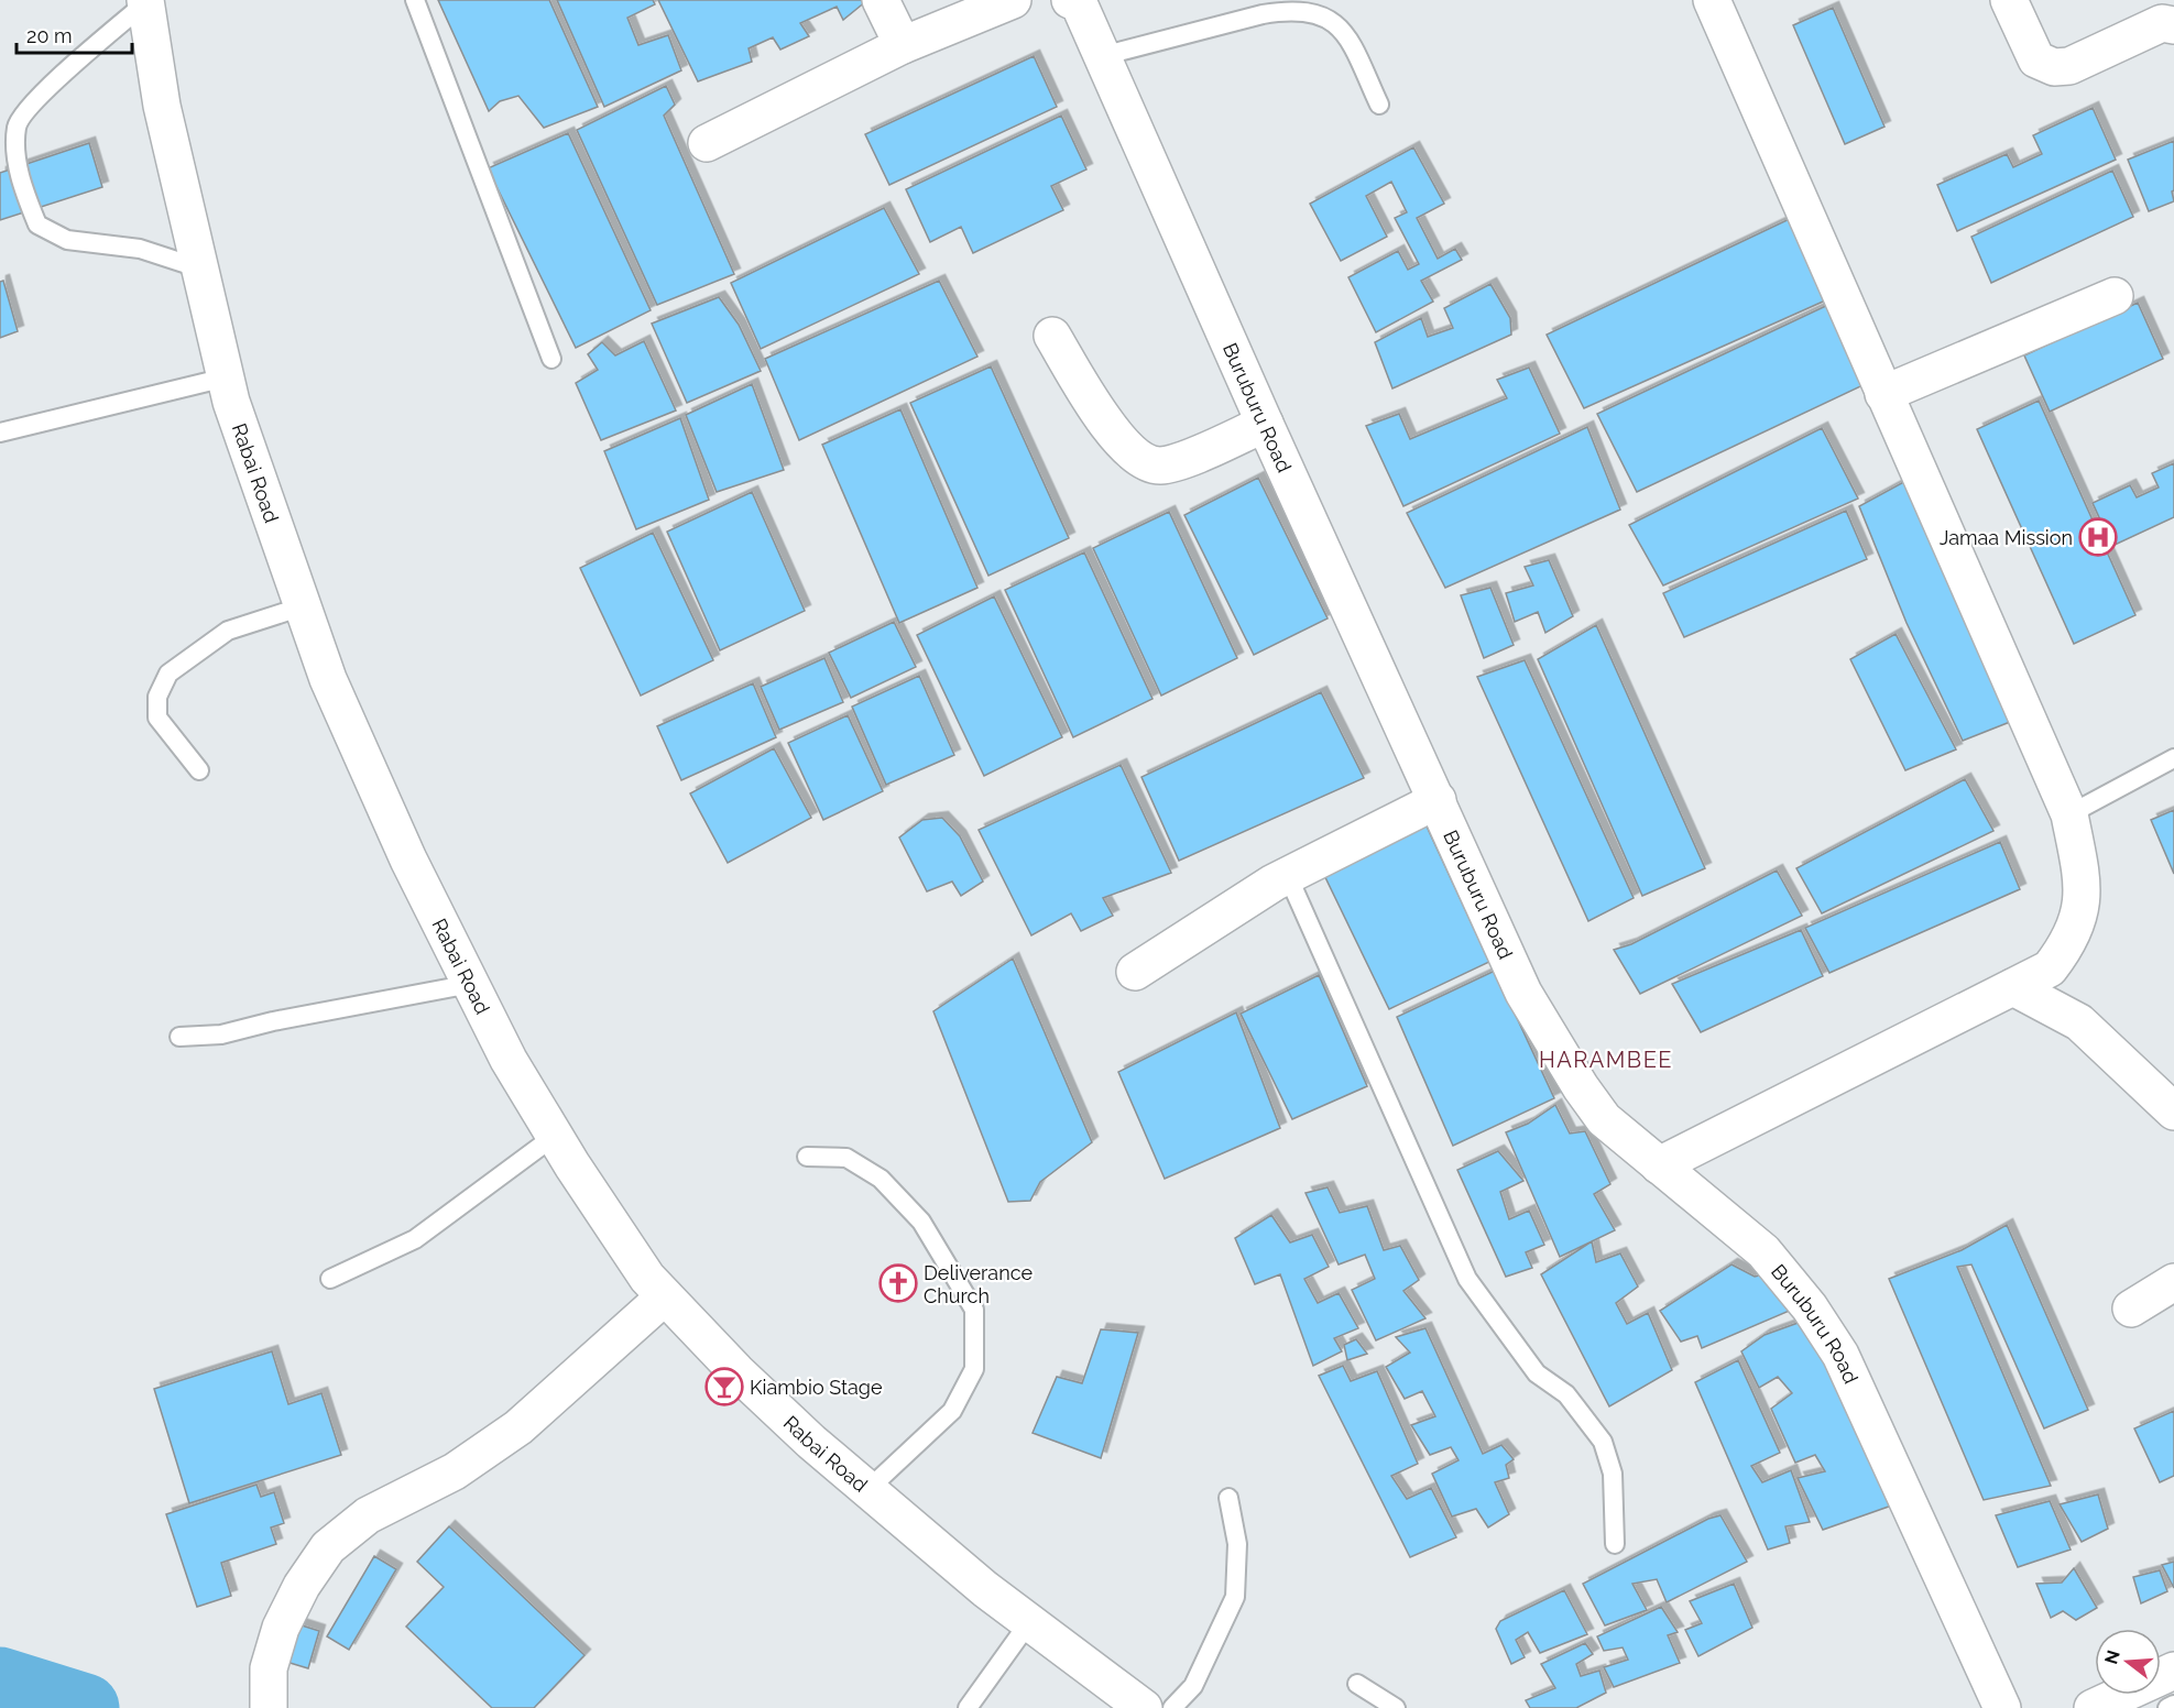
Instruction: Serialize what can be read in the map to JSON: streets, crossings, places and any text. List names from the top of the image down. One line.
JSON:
{"streets":{"street":["Buruburu Road","Rabai Road"]},"districts":["HARAMBEE"],"places":{"hospital":["Jamaa Mission"],"church":["Deliverance Church"],"bar":["Kiambio Stage"]},"scale_bar":"20 m","north":"left"}
